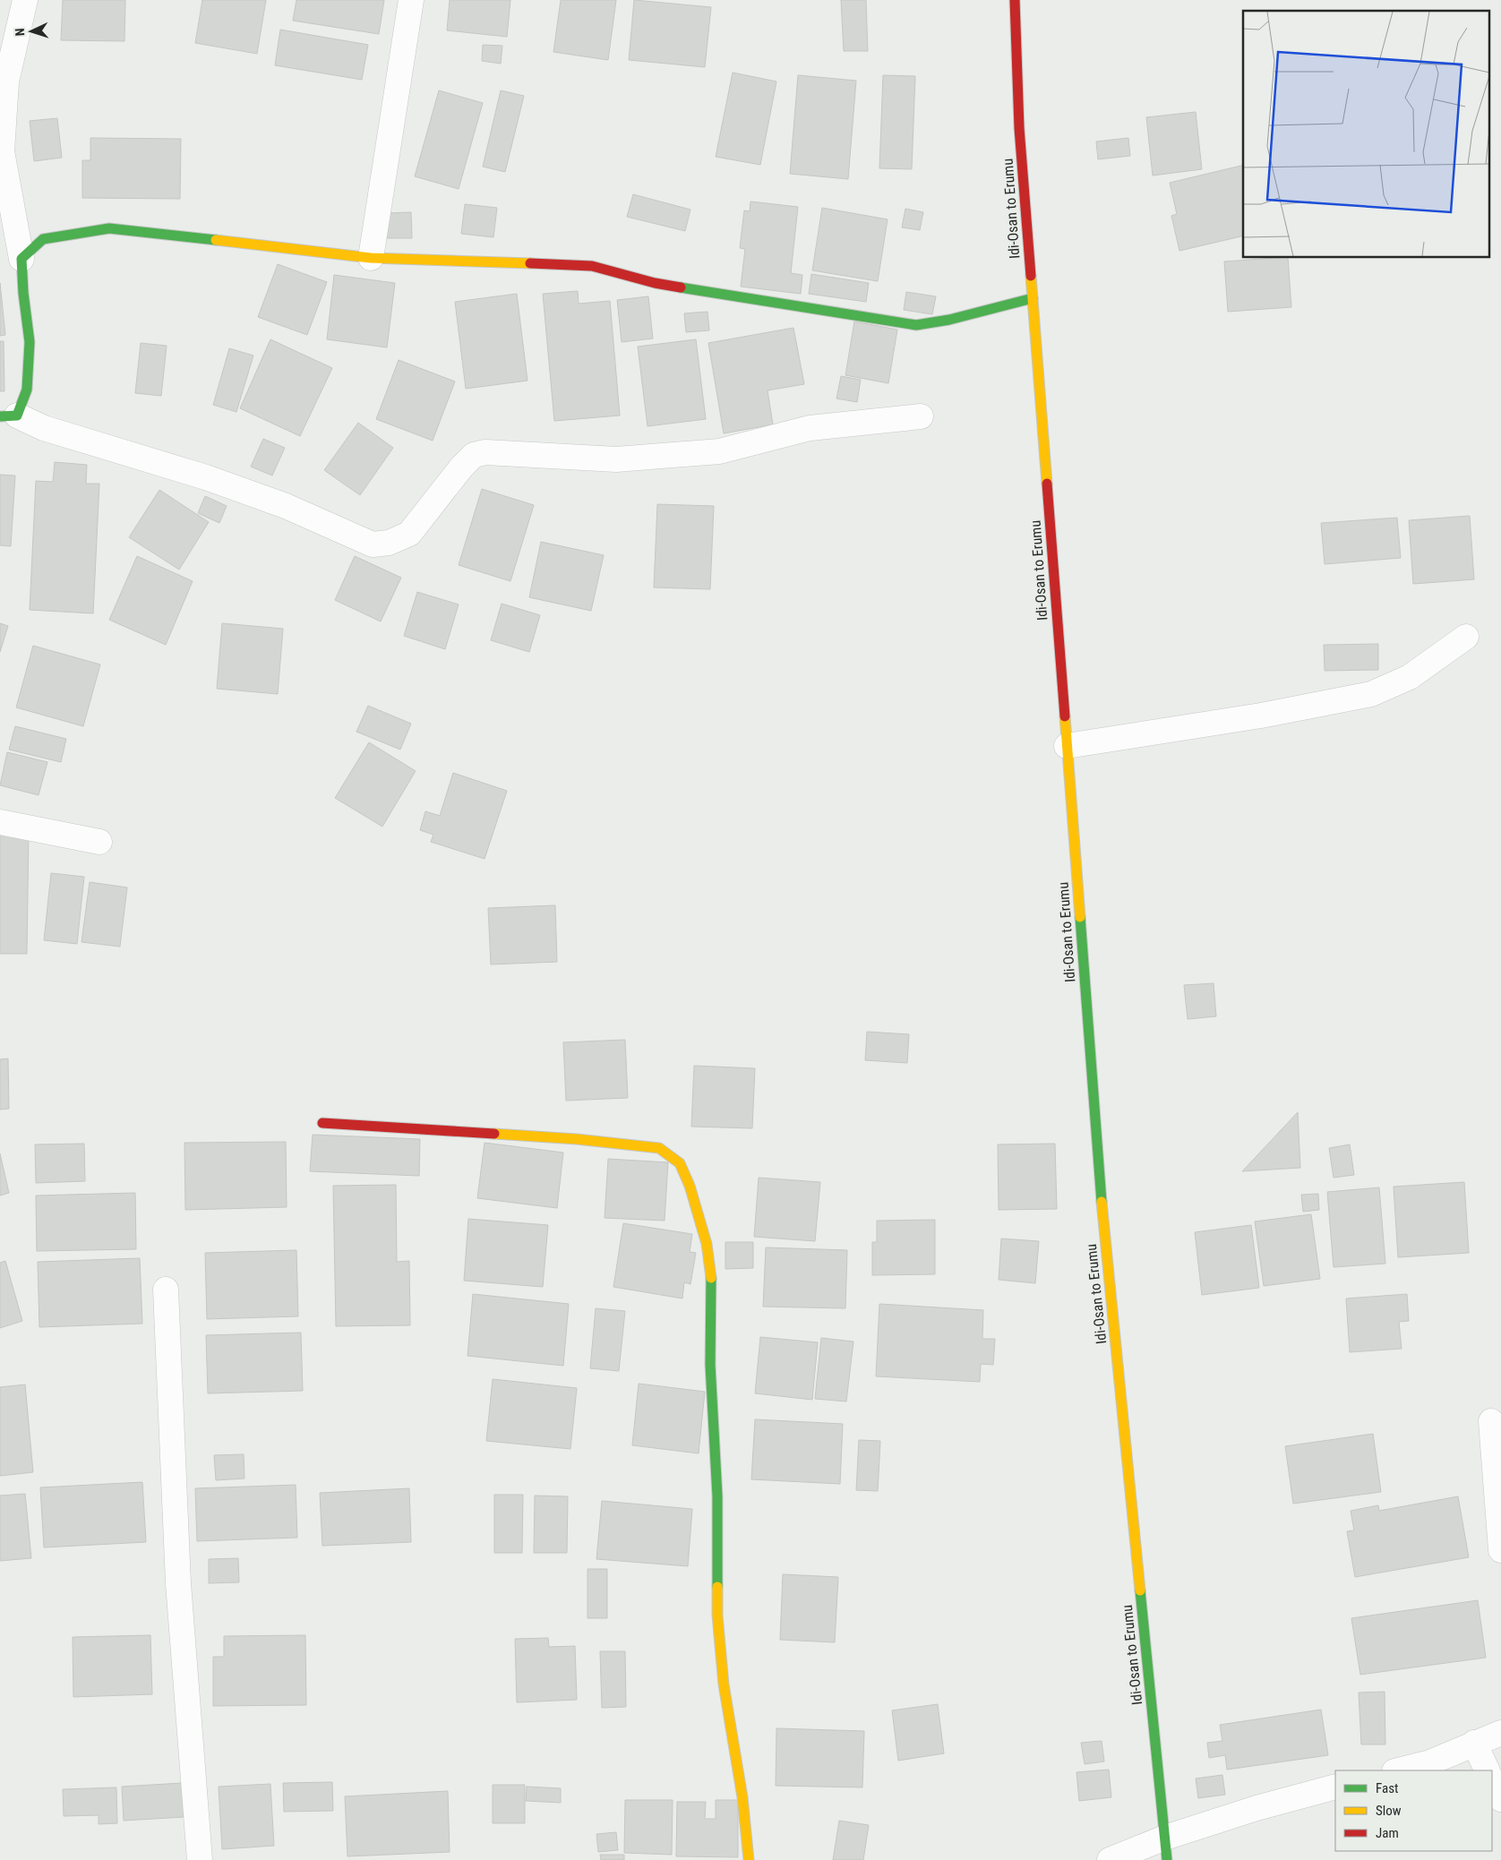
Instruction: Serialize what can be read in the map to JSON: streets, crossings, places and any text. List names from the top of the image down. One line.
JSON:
{"streets":{"street":["Idi-Osan to Erumu"]},"legend":["Fast","Slow","Jam"],"north":"left"}
